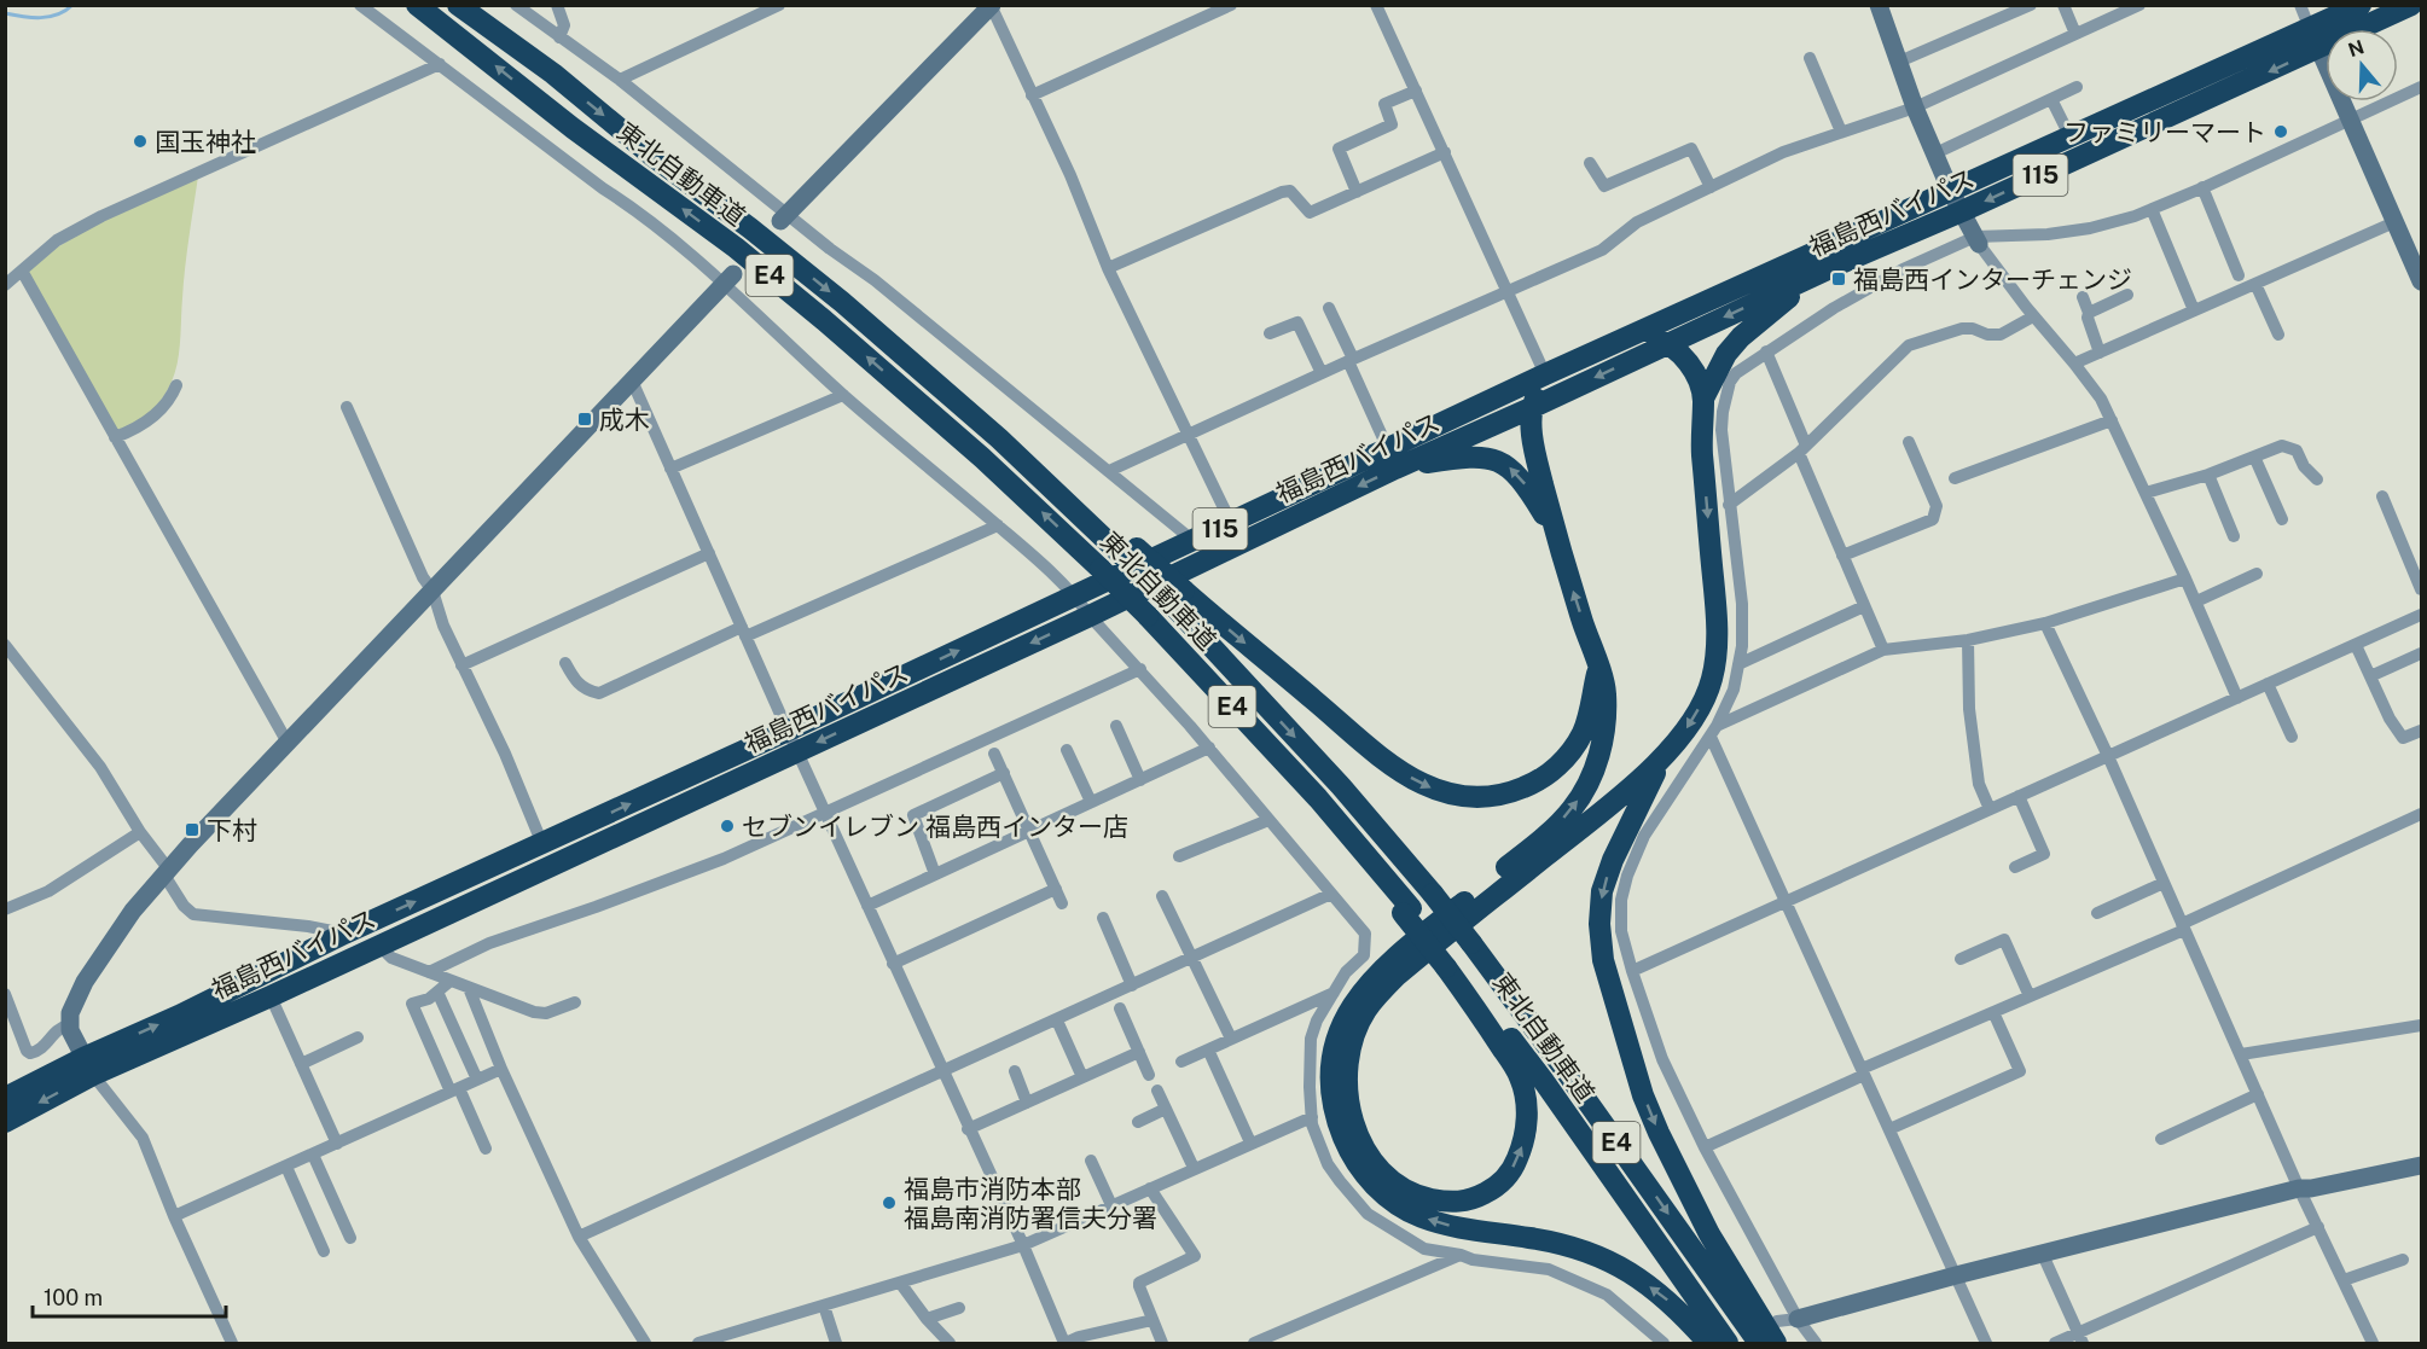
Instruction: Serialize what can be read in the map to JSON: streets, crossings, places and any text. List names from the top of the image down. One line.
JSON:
{"streets":{"highway":["東北自動車道","115","福島西バイパス","E4"]},"crossings":[["115","福島西バイパス"]],"places":{"other":["ファミリーマート","国玉神社","セブンイレブン 福島西インター店","福島市消防本部 福島南消防署信夫分署"],"transit":["福島西インターチェンジ","成木","下村"]},"scale_bar":"100 m","north":"top"}
